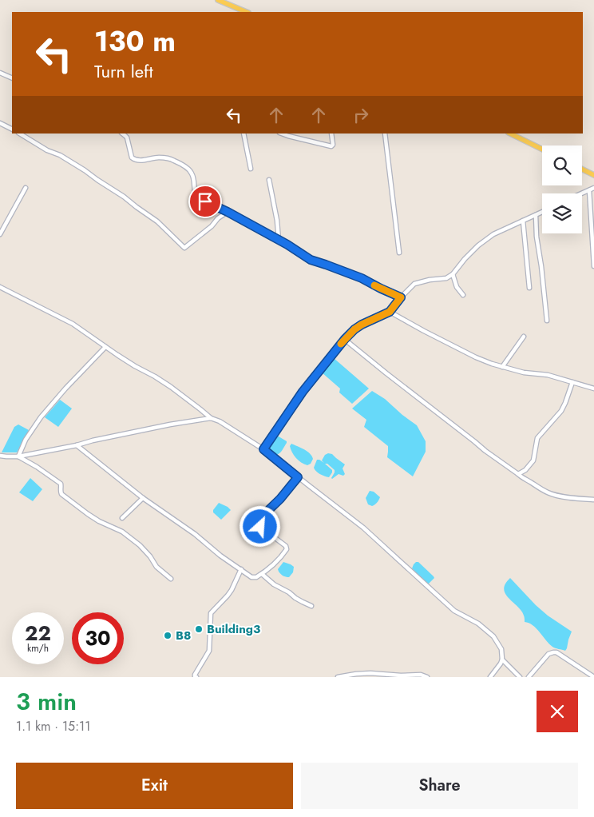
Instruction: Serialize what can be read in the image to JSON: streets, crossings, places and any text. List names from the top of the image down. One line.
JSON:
{"places":["Building3","B8"],"page":{"turn":["130 m","Turn left"],"speed":"22 km/h","limit":"30","heading":["3 min","1.1 km · 15:11"],"buttons":["Exit","Share"]}}
